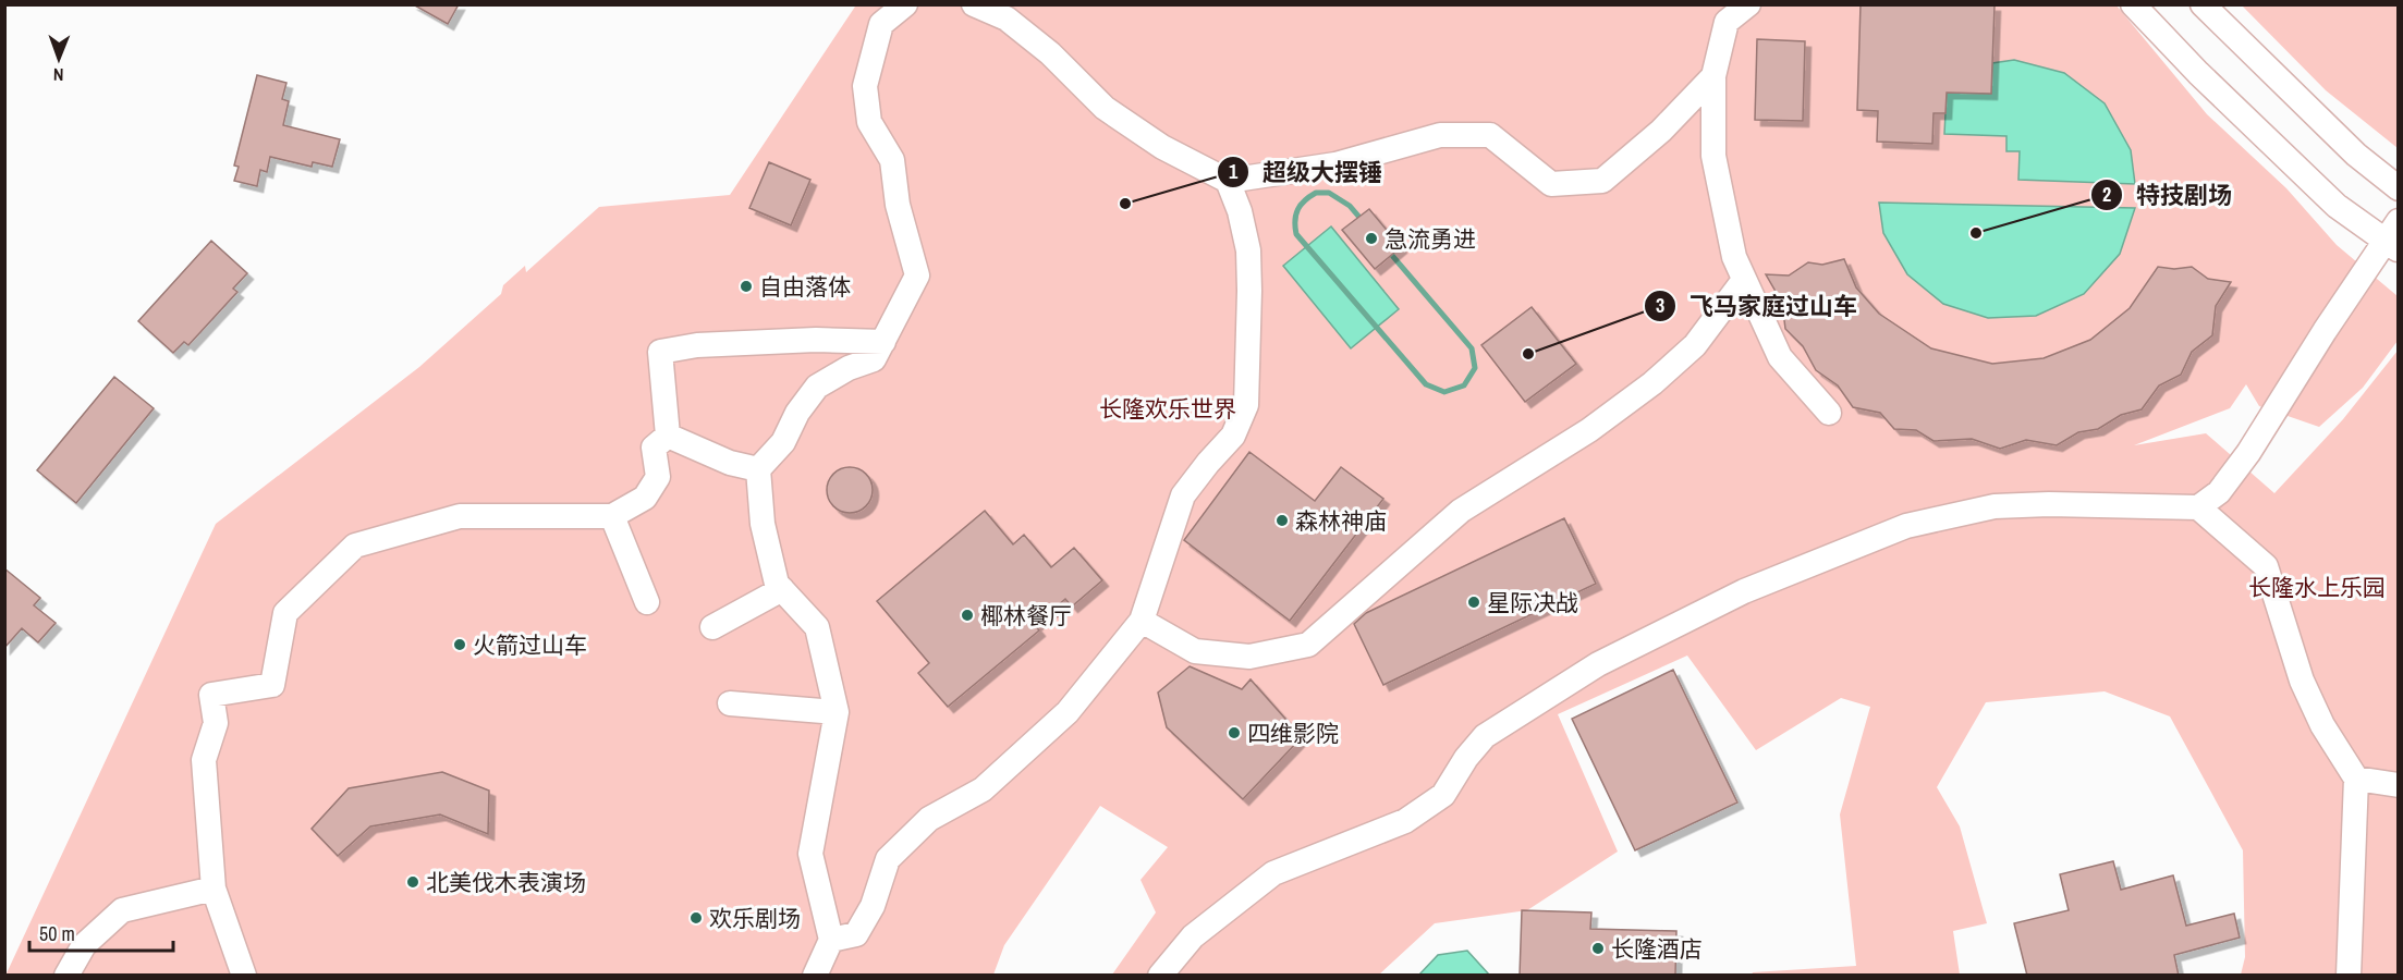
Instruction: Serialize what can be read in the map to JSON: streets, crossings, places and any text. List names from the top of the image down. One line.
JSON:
{"parks":["长隆欢乐世界","长隆水上乐园"],"places":["超级大摆锤","特技剧场","急流勇进","自由落体","飞马家庭过山车","森林神庙","星际决战","椰林餐厅","火箭过山车","四维影院","北美伐木表演场","欢乐剧场","长隆酒店"],"scale_bar":"50 m","north":"bottom"}
